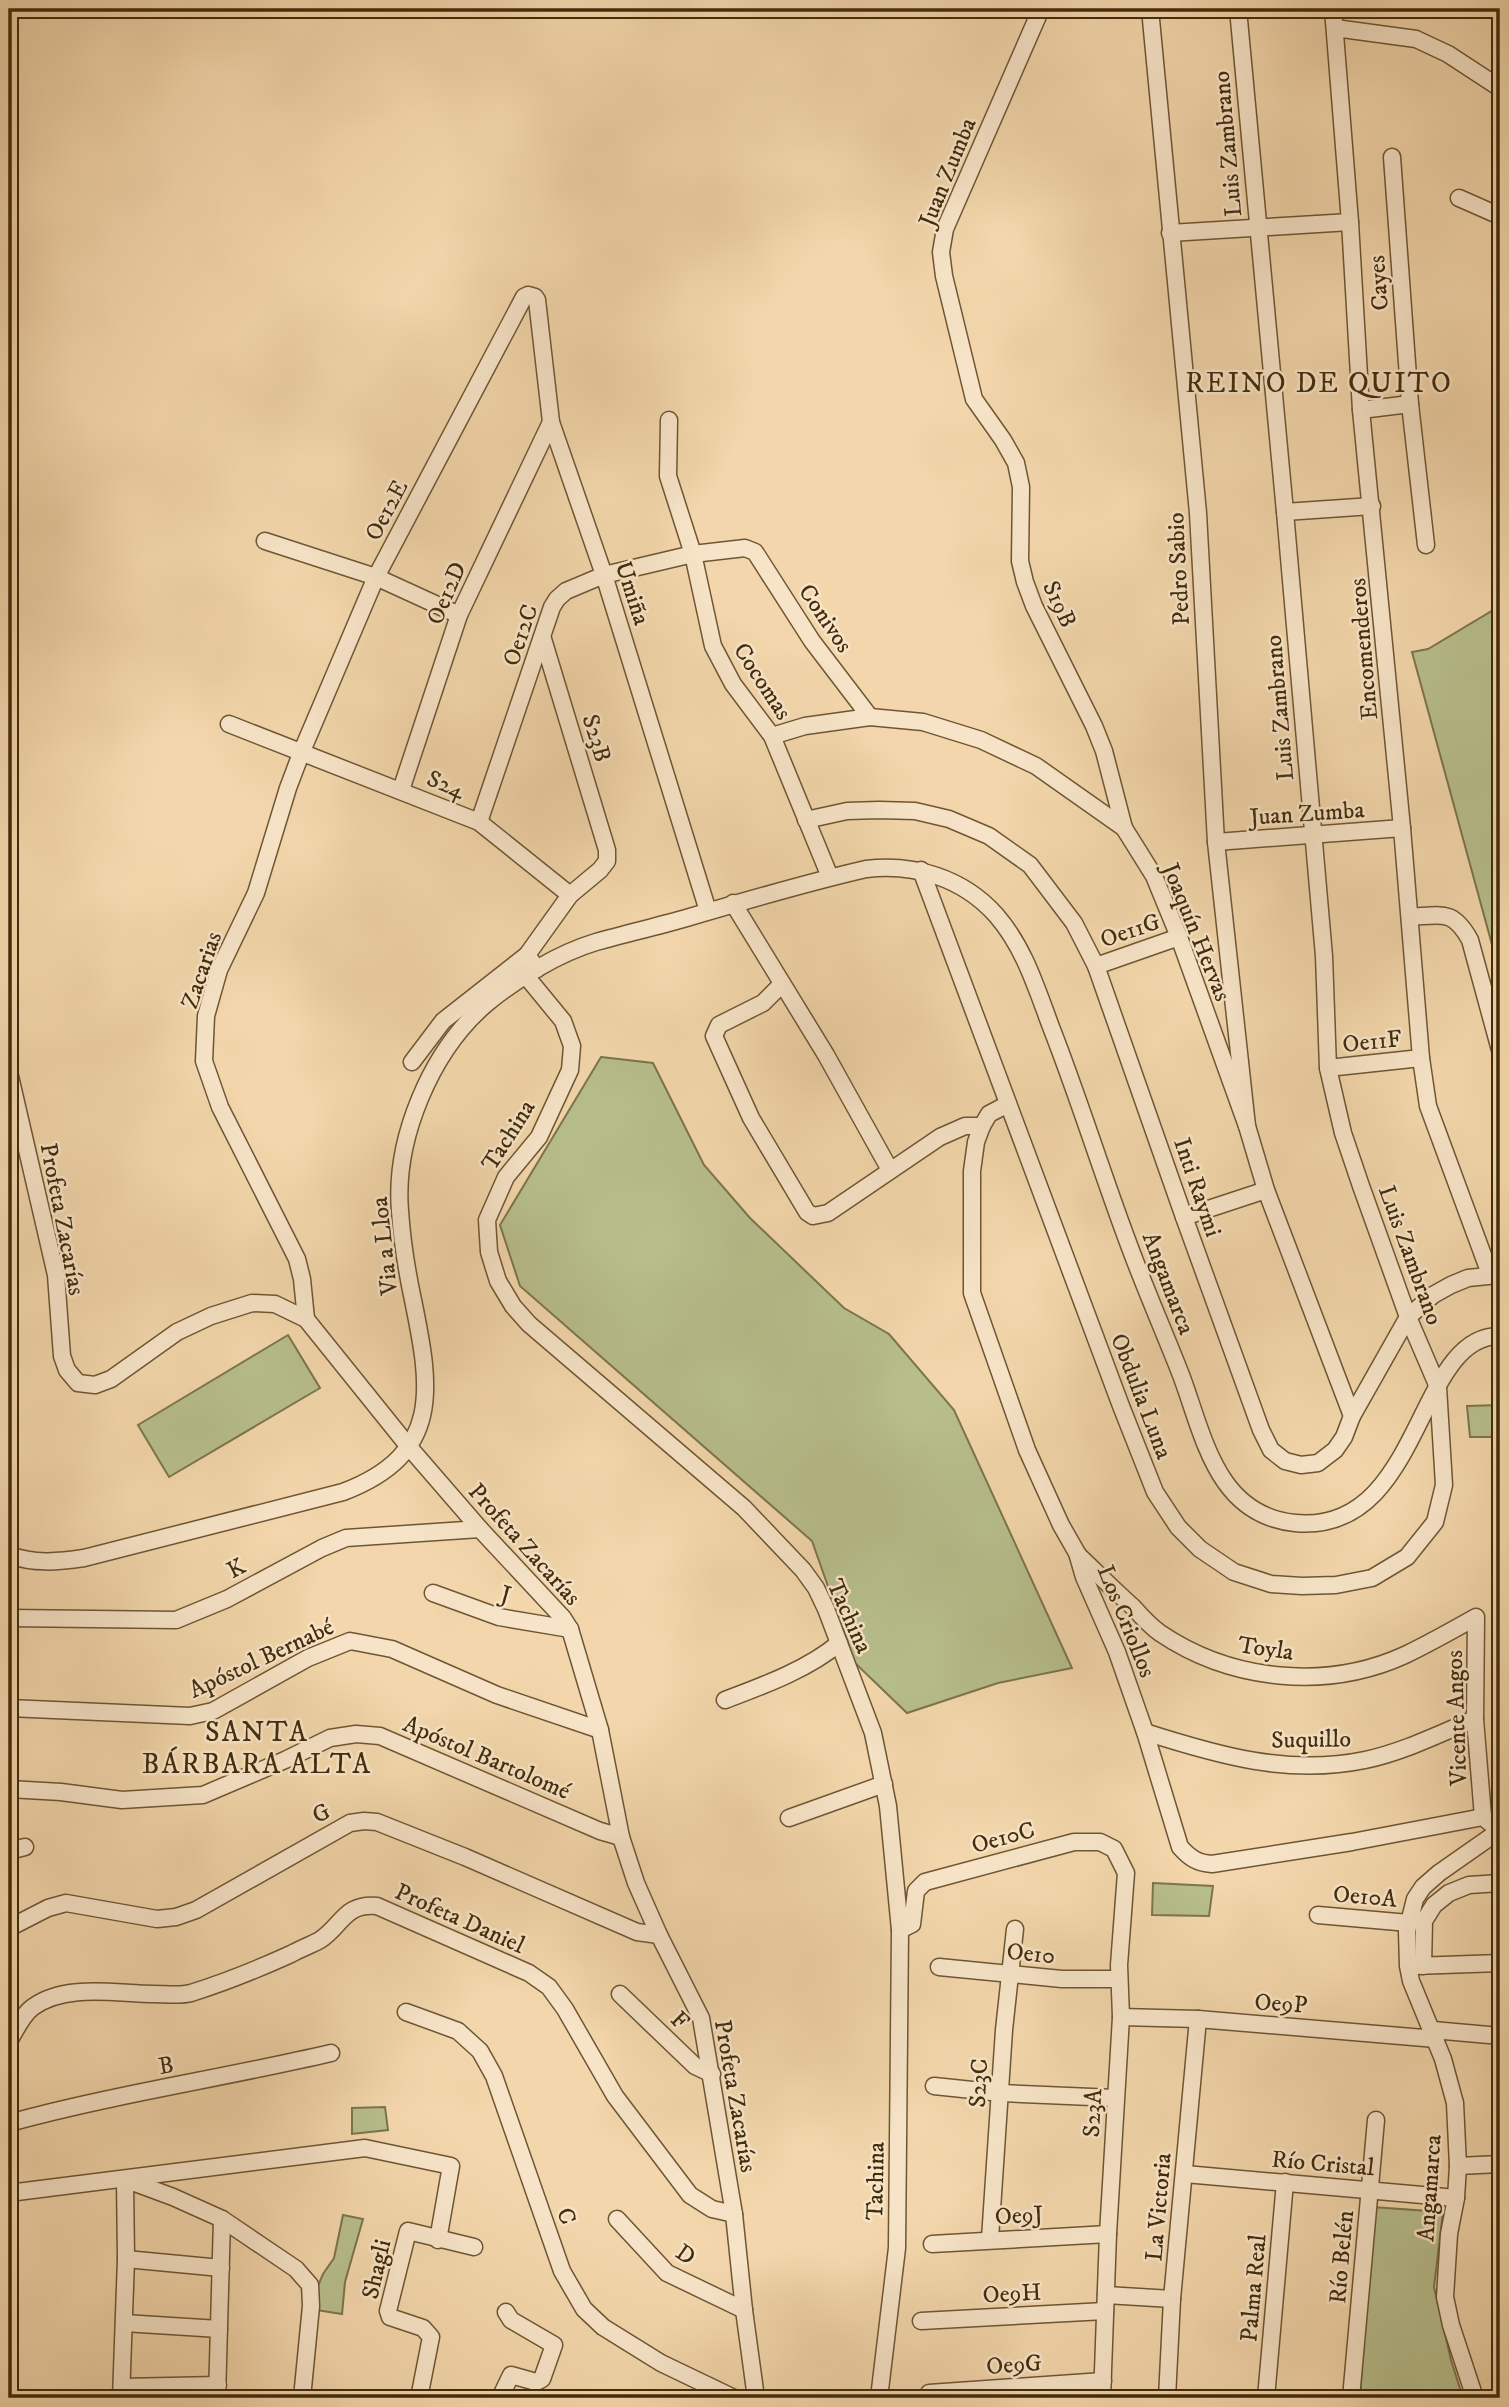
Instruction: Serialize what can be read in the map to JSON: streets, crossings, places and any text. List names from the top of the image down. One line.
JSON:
{"streets":{"street":["Luis Zambrano","Juan Zumba","Cayes","Oe12E","Pedro Sabio","Oe12D","Umiña","S19B","Conivos","Oe12C","Encomenderos","Cocomas","S23B","S24","Oe11G","Joaquín Hervas","Zacarias","Oe11F","Tachina","Inti Raymi","Profeta Zacarías","Via a Lloa","Angamarca","Obdulia Luna","K","J","Los Criollos","Toyla","Apóstol Bernabé","Vicente Angos","Suquillo","Apóstol Bartolomé","G","Oe10C","Oe10A","Profeta Daniel","Oe10","Oe9P","F","B","S23C","S23A","Río Cristal","La Victoria","Oe9J","C","D","Río Belén","Shagli","Palma Real","Oe9H","Oe9G"]},"crossings":[["Luis Zambrano","Juan Zumba"],["Luis Zambrano","Oe11F"],["Luis Zambrano","Inti Raymi"],["Luis Zambrano","Angamarca"],["Luis Zambrano","Obdulia Luna"],["Juan Zumba","Pedro Sabio"],["Juan Zumba","S19B"],["Juan Zumba","Encomenderos"],["Oe12E","Umiña"],["Oe12E","S24"],["Oe12E","Zacarias"],["Pedro Sabio","Joaquín Hervas"],["Oe12D","Umiña"],["Oe12D","S24"],["Umiña","Oe12C"],["Umiña","Via a Lloa"],["S19B","Joaquín Hervas"],["Conivos","Oe12C"],["Conivos","Joaquín Hervas"],["Oe12C","Cocomas"],["Oe12C","S23B"],["Oe12C","S24"],["Encomenderos","Oe11F"],["Encomenderos","Inti Raymi"],["Cocomas","Joaquín Hervas"],["Cocomas","Inti Raymi"],["Cocomas","Via a Lloa"],["Cocomas","Angamarca"],["S23B","S24"],["S24","Zacarias"],["Oe11G","Joaquín Hervas"],["Oe11G","Inti Raymi"],["Joaquín Hervas","Inti Raymi"],["Zacarias","Profeta Zacarías"],["Tachina","Via a Lloa"],["Tachina","Oe10C"],["Profeta Zacarías","Via a Lloa"],["Profeta Zacarías","K"],["Profeta Zacarías","J"],["Profeta Zacarías","Apóstol Bernabé"],["Profeta Zacarías","Apóstol Bartolomé"],["Profeta Zacarías","G"],["Profeta Zacarías","Profeta Daniel"],["Profeta Zacarías","F"],["Profeta Zacarías","D"],["Via a Lloa","Angamarca"],["Angamarca","Obdulia Luna"],["Angamarca","Oe10A"],["Angamarca","Oe9P"],["Angamarca","Río Cristal"],["Los Criollos","Toyla"],["Los Criollos","Vicente Angos"],["Los Criollos","Suquillo"],["Toyla","Vicente Angos"],["Vicente Angos","Suquillo"],["Oe10C","S23A"],["Oe10","S23C"],["Oe10","S23A"],["Oe9P","S23A"],["Oe9P","La Victoria"],["S23C","Oe9J"],["S23A","Oe9J"],["S23A","Oe9H"],["S23A","Oe9G"],["Río Cristal","La Victoria"],["Río Cristal","Río Belén"],["Río Cristal","Palma Real"],["La Victoria","Oe9H"]],"districts":["REINO DE QUITO","SANTA BÁRBARA ALTA"]}
